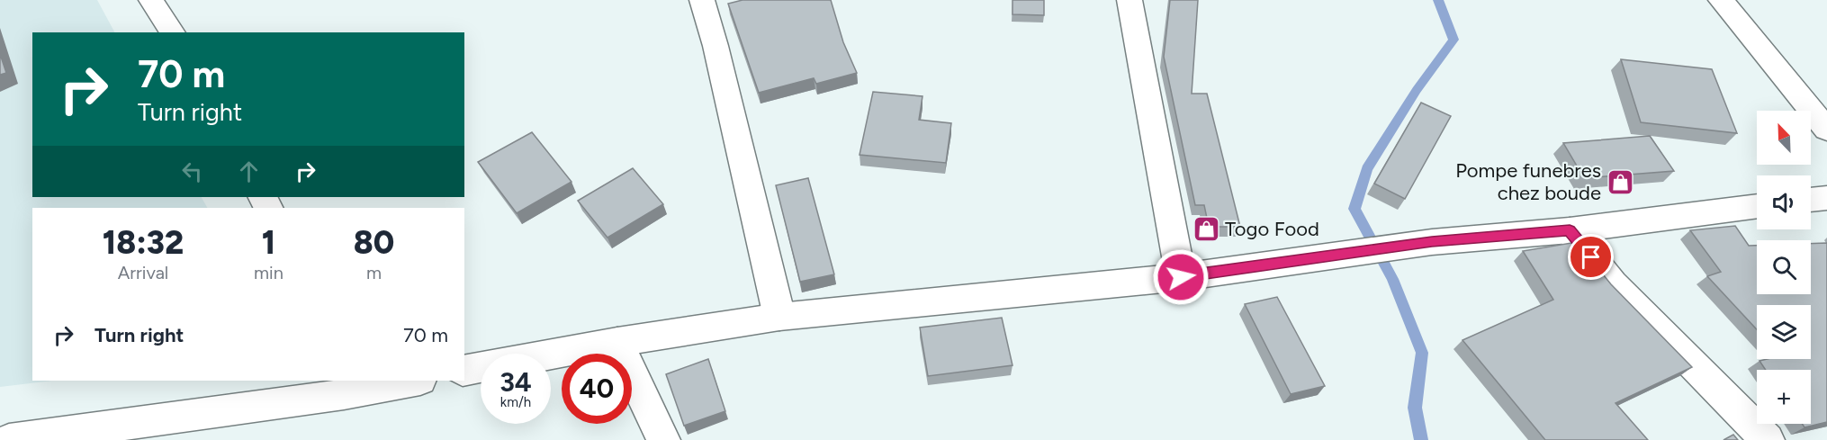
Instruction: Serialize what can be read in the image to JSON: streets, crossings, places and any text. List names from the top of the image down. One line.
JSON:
{"places":{"shop":["Pompe funebres chez boude","Togo Food"]},"north":"top left","page":{"turn":["70 m","Turn right"],"map_buttons":"+","eta":["18:32","Arrival","1","min","80","m"],"list":[{"name":"Turn right","value":"70 m"}],"speed":"34 km/h","limit":"40"}}
